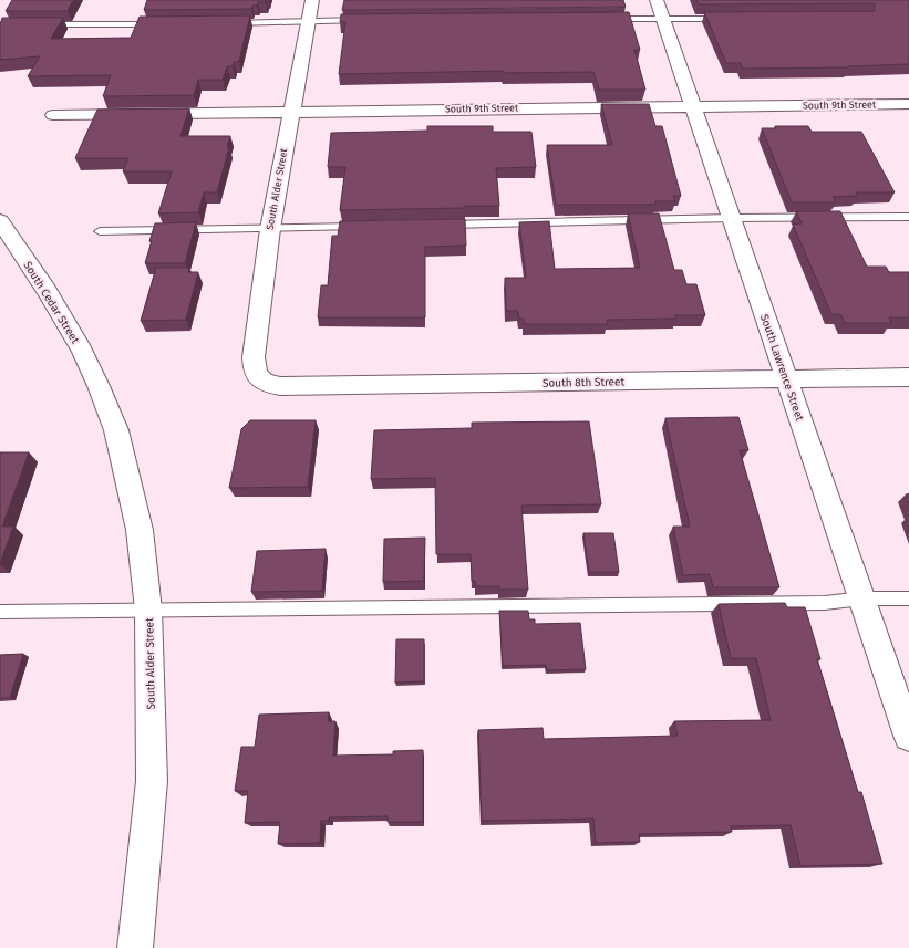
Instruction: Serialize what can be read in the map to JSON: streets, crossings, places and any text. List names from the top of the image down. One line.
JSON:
{"streets":{"street":["South 9th Street","South Alder Street","South Cedar Street","South Lawrence Street","South 8th Street"]},"crossings":[["South 9th Street","South Alder Street"],["South 9th Street","South Lawrence Street"],["South Alder Street","South Cedar Street"],["South Alder Street","South 8th Street"],["South Lawrence Street","South 8th Street"]]}
